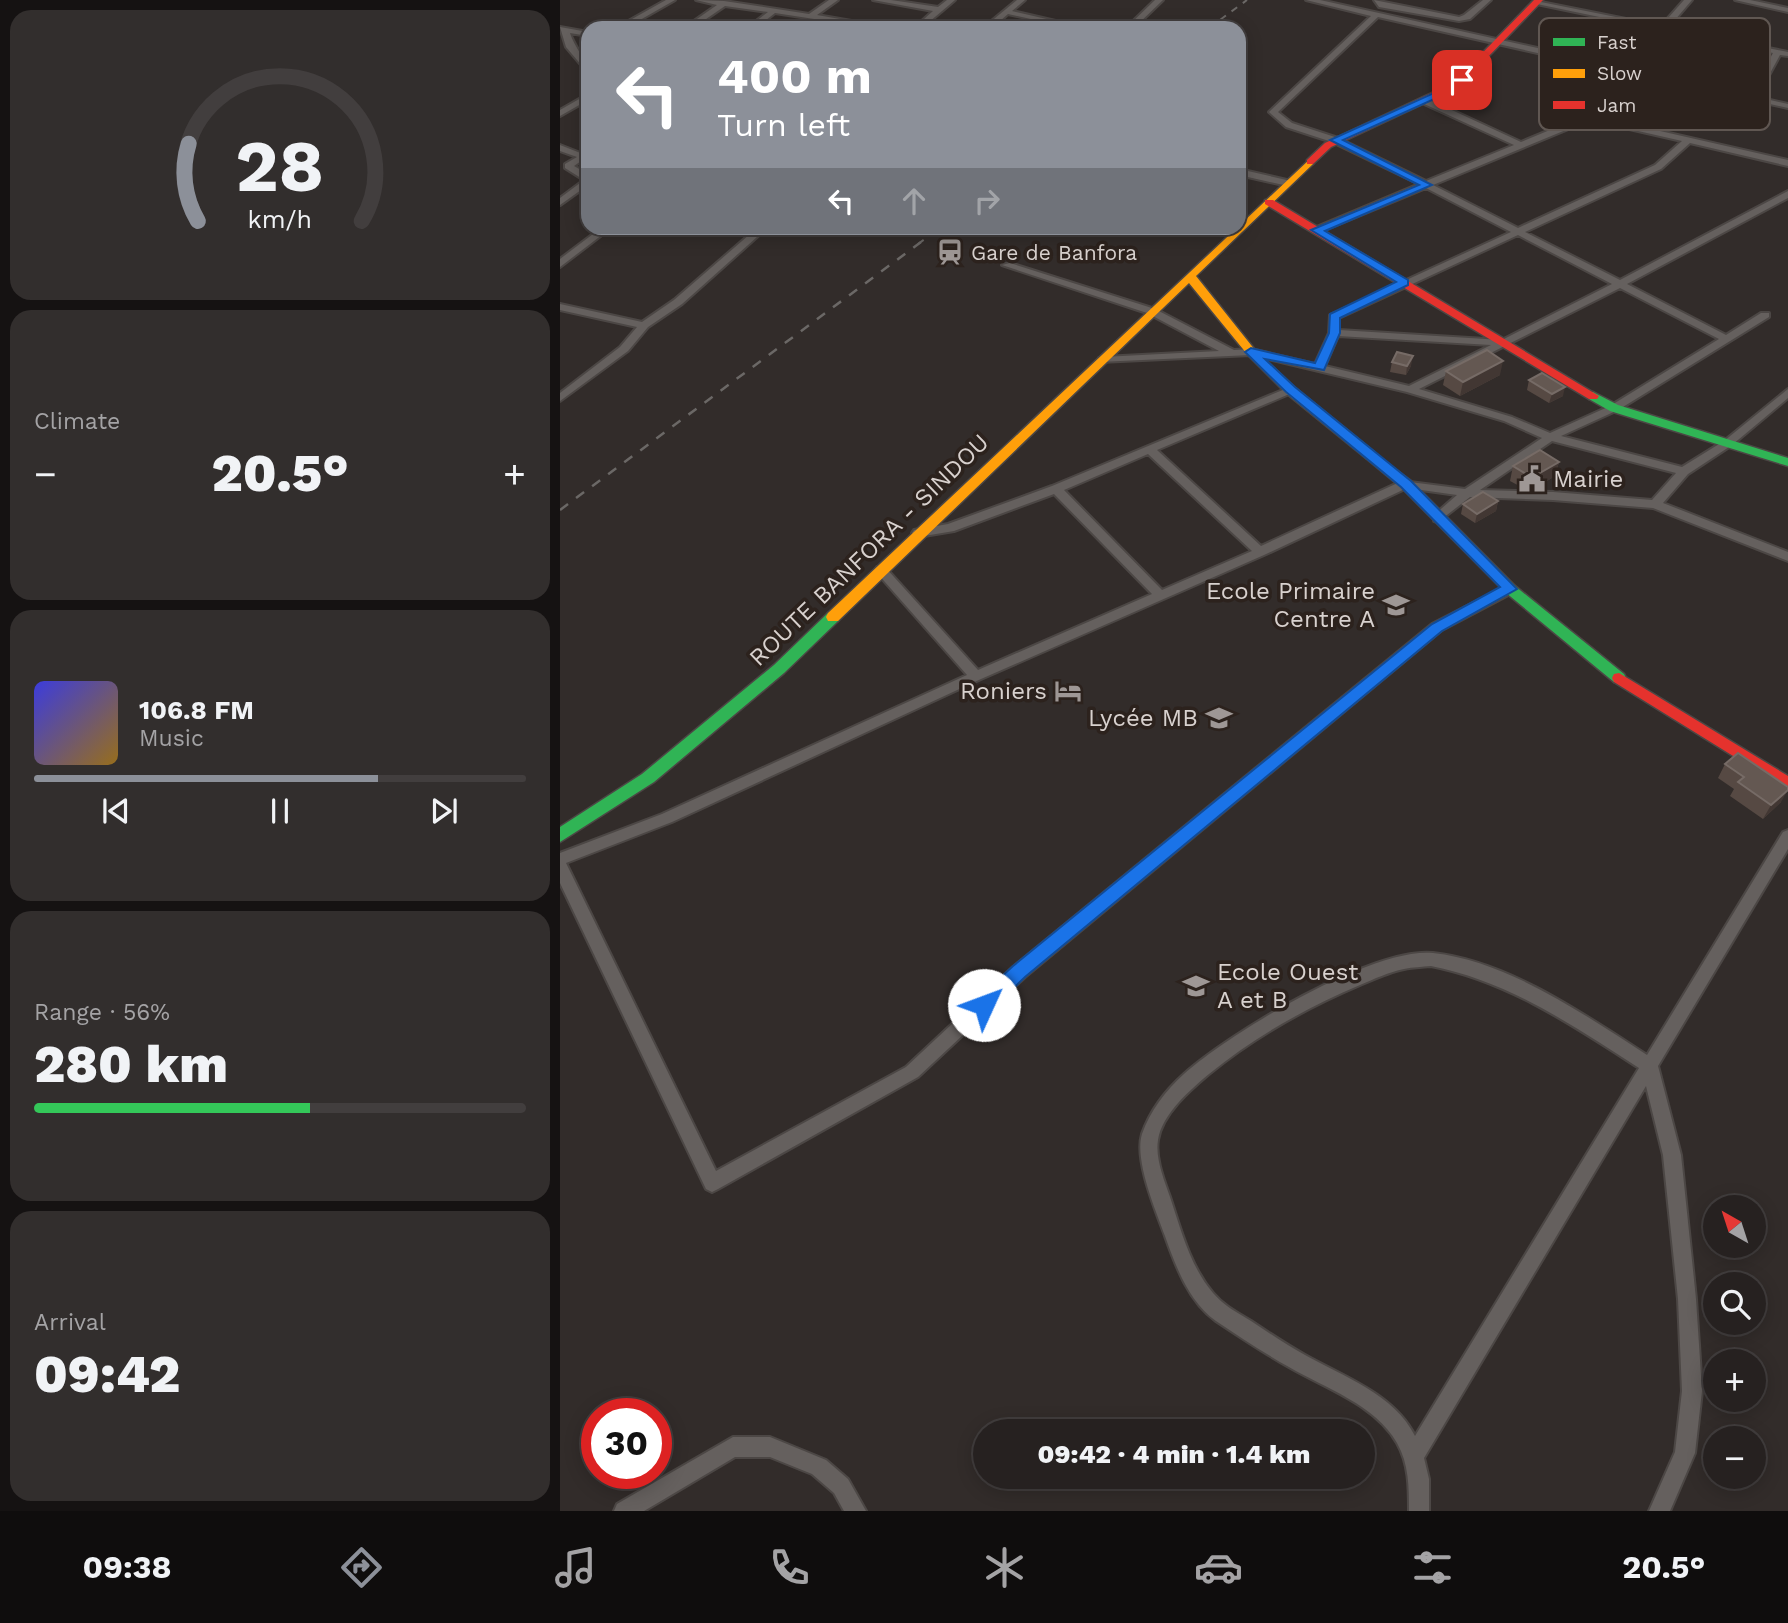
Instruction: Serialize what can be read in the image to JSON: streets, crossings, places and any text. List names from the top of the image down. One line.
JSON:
{"streets":{"main road":["ROUTE BANFORA - SINDOU"]},"places":{"station":["Gare de Banfora"],"public building":["Mairie"],"school or university":["Ecole Primaire Centre A","Lycée MB","Ecole Ouest A et B"],"hotel":["Roniers"]},"legend":["Fast","Slow","Jam"],"north":"top left","page":{"turn":["400 m","Turn left"],"tile":["Climate",["Range · 56%","280 km"],["Arrival","09:42"]],"heat":["−","20.5°","+"],"song":["106.8 FM","Music"],"map_buttons":["+","−"],"limit":"30","trip":"09:42 · 4 min · 1.4 km","tabs":["09:38","20.5°"],"gauge":["28","km/h"]}}
